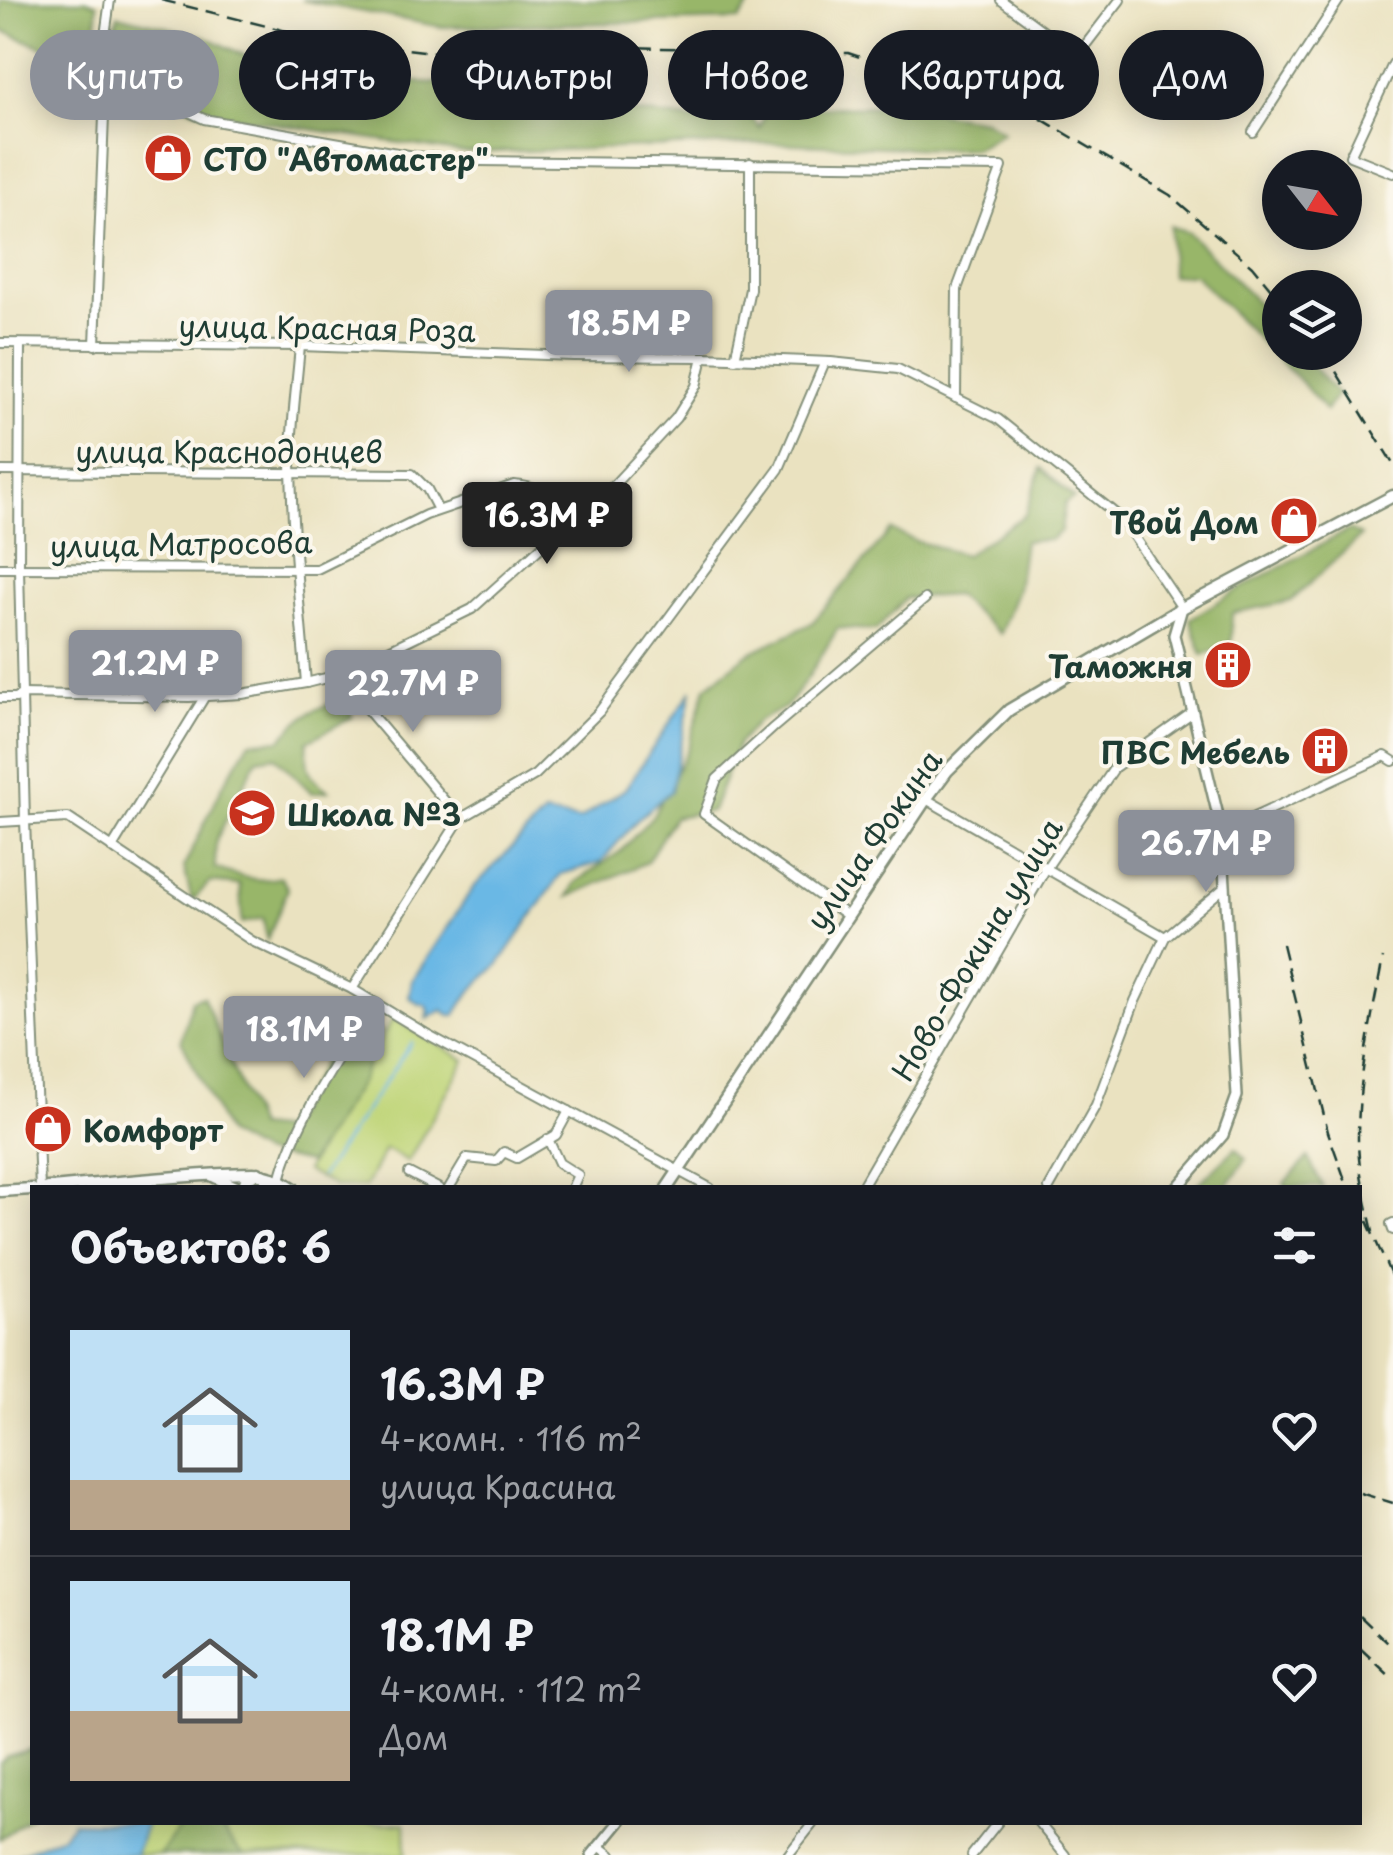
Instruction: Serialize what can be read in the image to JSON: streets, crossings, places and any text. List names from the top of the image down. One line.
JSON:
{"streets":{"main road":["улица Фокина"],"street":["улица Красная Роза","улица Краснодонцев","улица Матросова","Ново-Фокина улица"]},"crossings":[["улица Красная Роза","улица Фокина"],["улица Краснодонцев","улица Матросова"]],"places":{"shop":["СТО \"Автомастер\"","Твой Дом","Комфорт"],"building":["Таможня","ПВС Мебель"],"school or university":["Школа №3"]},"north":"bottom right","page":{"chip":["Купить","Снять","Фильтры","Новое","Квартира","Дом"],"price":["18.5M ₽","16.3M ₽","21.2M ₽","22.7M ₽","26.7M ₽","18.1M ₽"],"heading":"Объектов: 6","list":[{"name":"16.3M ₽","note":"4-комн. · 116 m² · улица Красина"},{"name":"18.1M ₽","note":"4-комн. · 112 m² · Дом"}]}}
